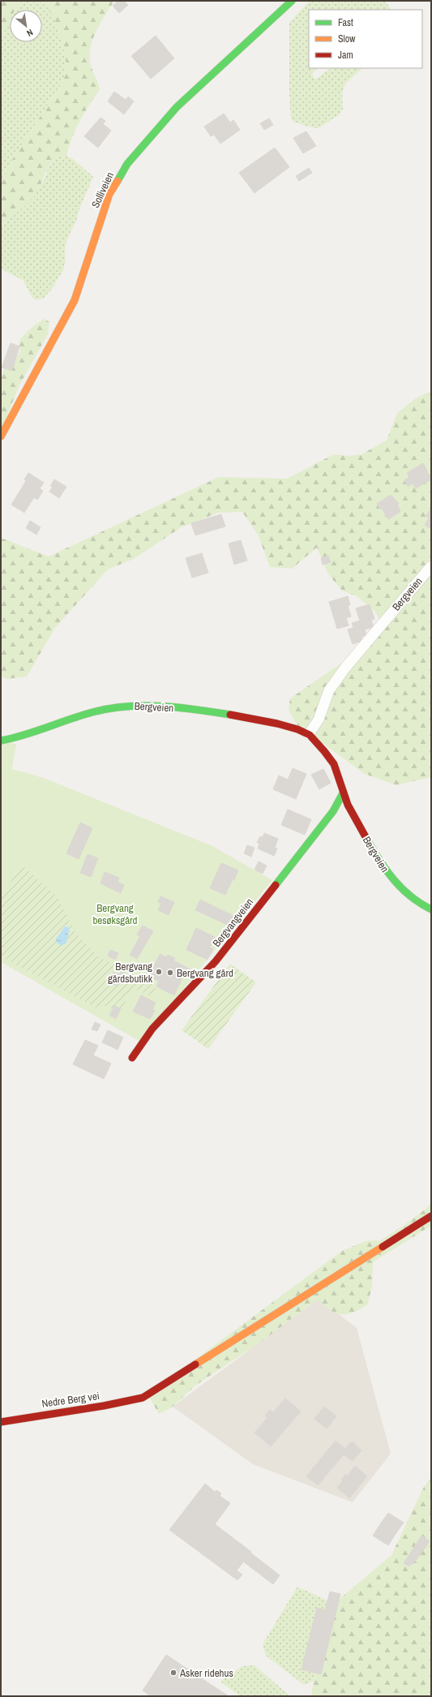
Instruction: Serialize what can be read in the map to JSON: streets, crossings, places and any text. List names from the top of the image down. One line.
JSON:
{"streets":{"street":["Solliveien","Bergveien","Bergvangveien","Nedre Berg vei"]},"crossings":[["Bergveien","Bergvangveien"]],"parks":["Bergvang besøksgård"],"places":["Bergvang gårdsbutikk","Bergvang gård","Asker ridehus"],"legend":["Fast","Slow","Jam"],"north":"bottom right"}
